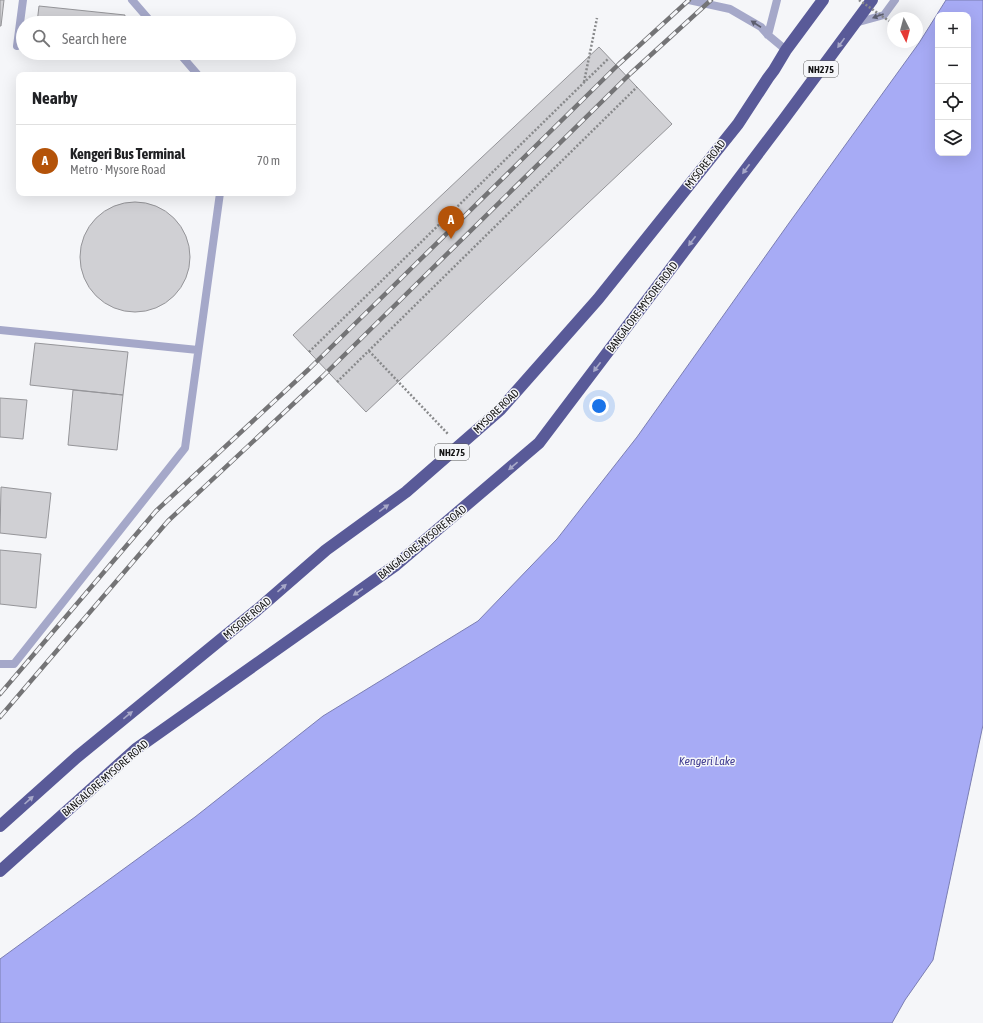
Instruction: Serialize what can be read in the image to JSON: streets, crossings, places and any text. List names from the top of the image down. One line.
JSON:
{"streets":{"highway":["NH275","MYSORE ROAD","BANGALORE-MYSORE ROAD"]},"crossings":[["NH275","BANGALORE-MYSORE ROAD"]],"one_way":["MYSORE ROAD","BANGALORE-MYSORE ROAD"],"water":["Kengeri Lake"],"north":"bottom","page":{"map_buttons":["+","−"],"search":"Search here","heading":"Nearby","list":[{"mark":"A","name":"Kengeri Bus Terminal","note":"Metro · Mysore Road","value":"70 m"}],"pins":"A"}}
